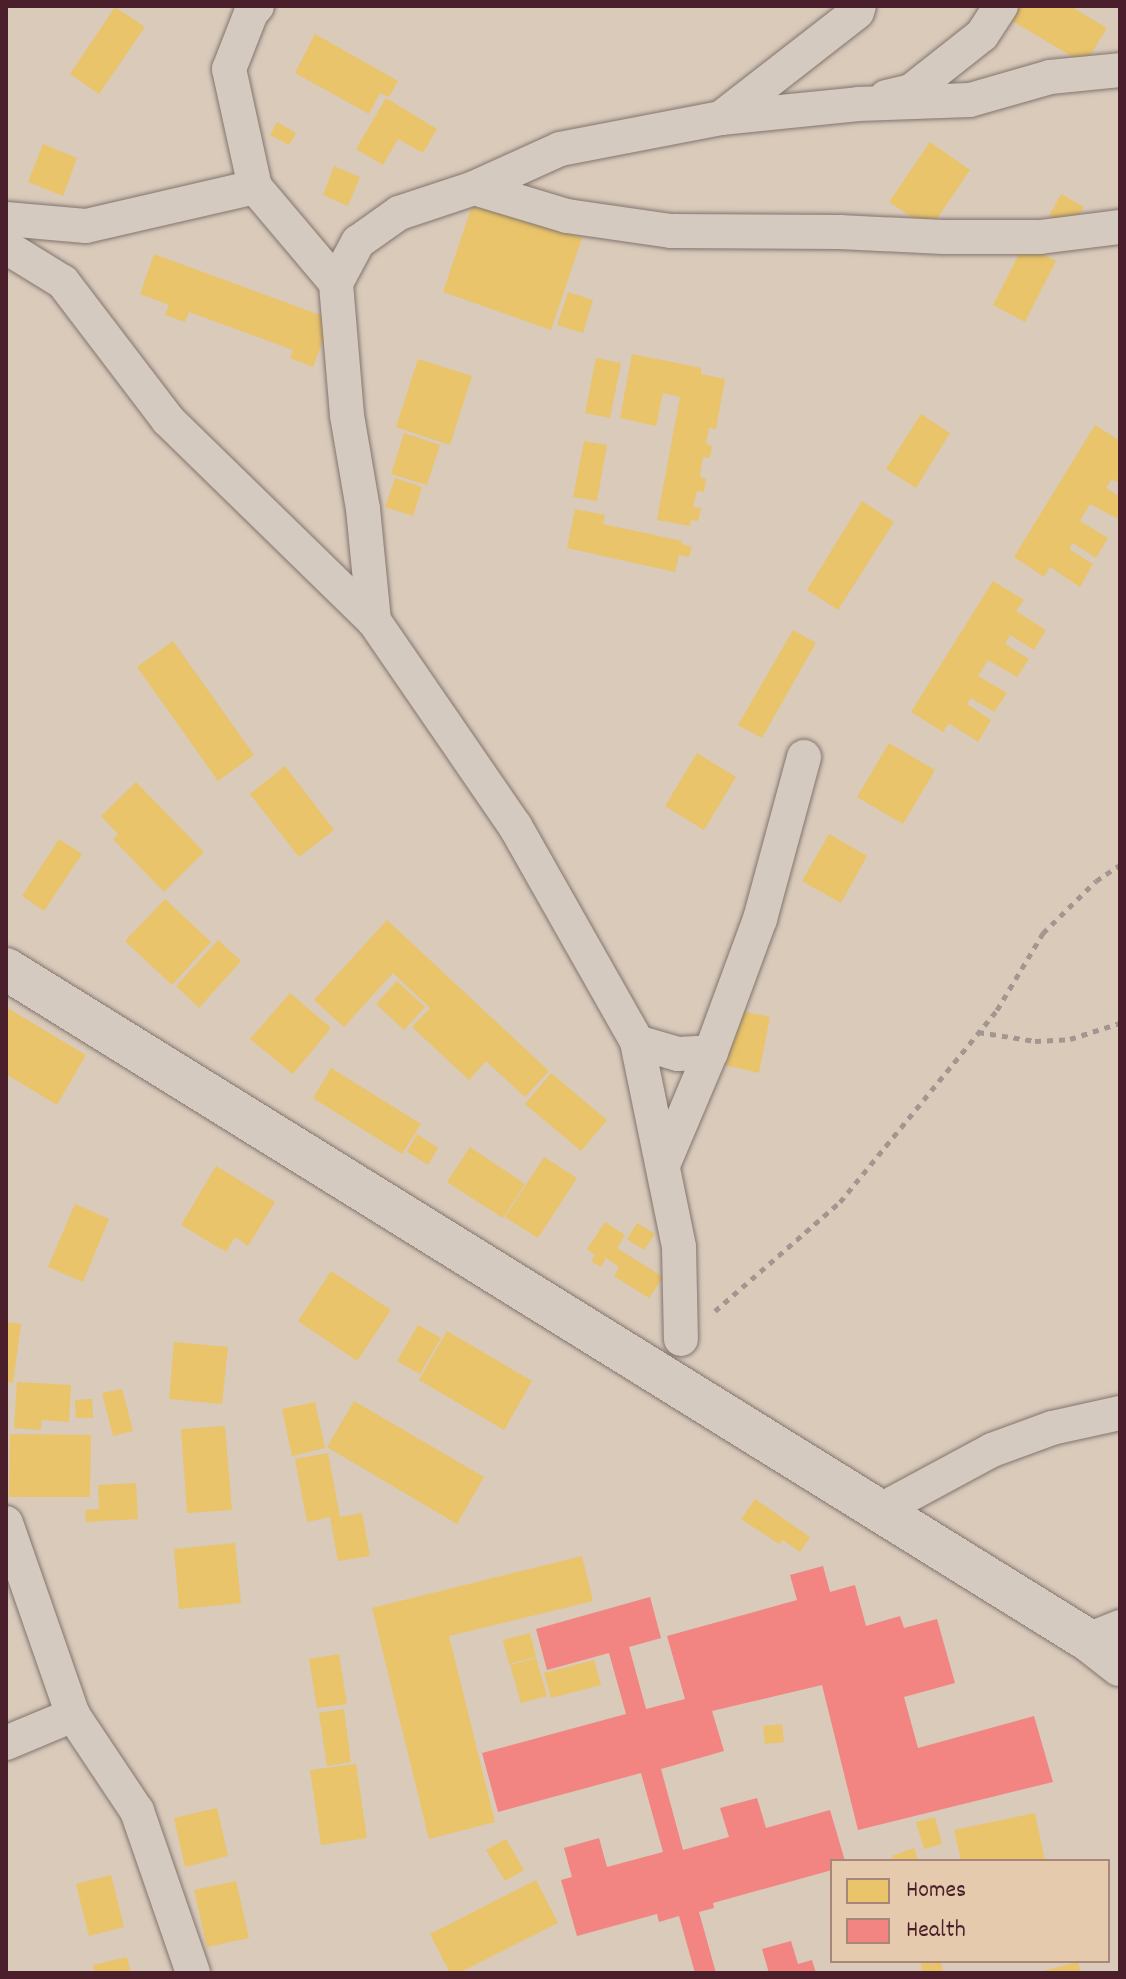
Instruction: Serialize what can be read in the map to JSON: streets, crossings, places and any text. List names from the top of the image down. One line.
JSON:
{"legend":["Homes","Health"]}
